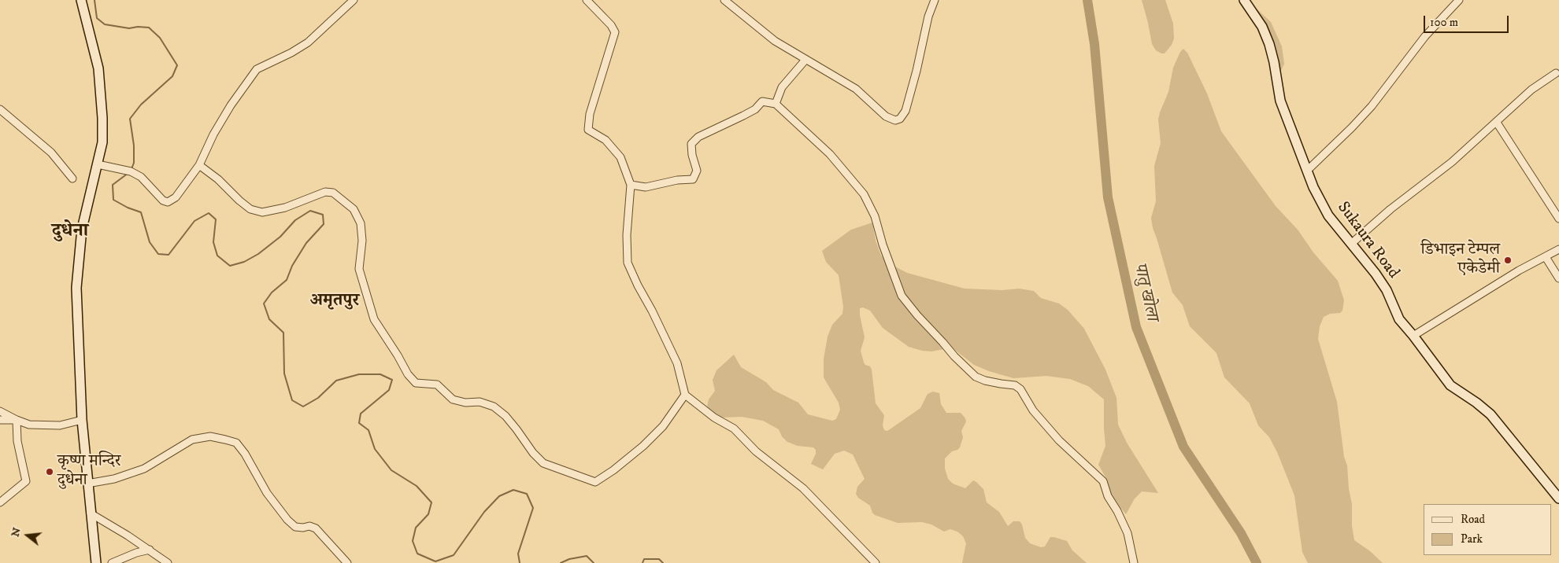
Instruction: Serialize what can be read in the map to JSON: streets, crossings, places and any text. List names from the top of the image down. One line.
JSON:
{"streets":{"street":["Sukaura Road"]},"districts":["दुधेना","अमृतपुर"],"water":["पातु खोला"],"places":["डिभाइन टेम्पल एकेडेमी","कृष्ण मन्दिर दुधेना"],"legend":["Road","Park"],"scale_bar":"100 m","north":"left"}
